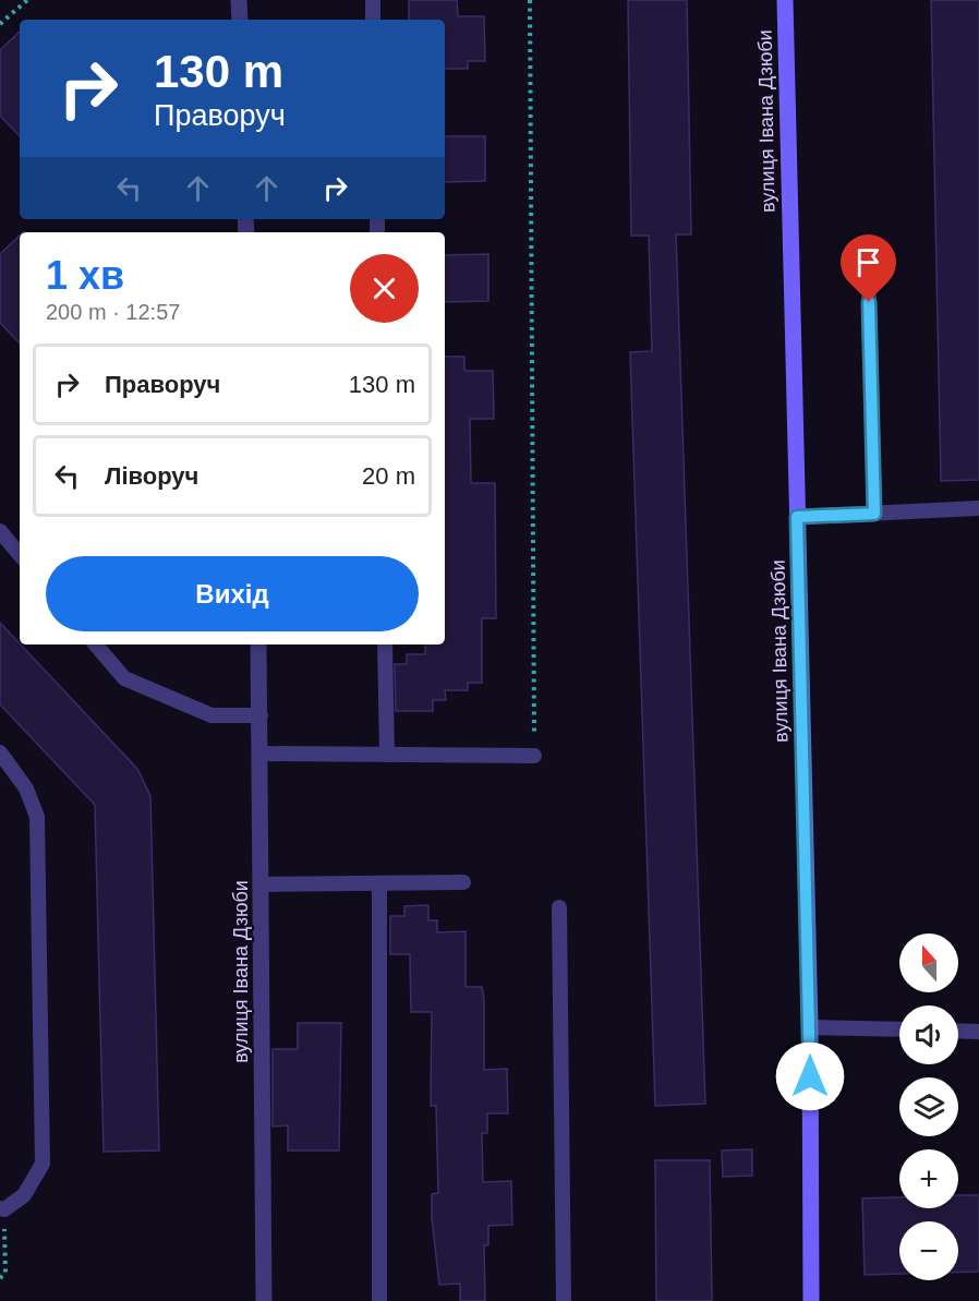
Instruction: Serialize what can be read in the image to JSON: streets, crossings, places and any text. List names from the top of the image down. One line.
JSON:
{"streets":{"main road":["вулиця Івана Дзюби"]},"north":"top","page":{"turn":["130 m","Праворуч"],"heading":["1 хв","200 m · 12:57"],"list":[{"name":"Праворуч","value":"130 m"},{"name":"Ліворуч","value":"20 m"}],"buttons":"Вихід","map_buttons":["+","−"]}}
